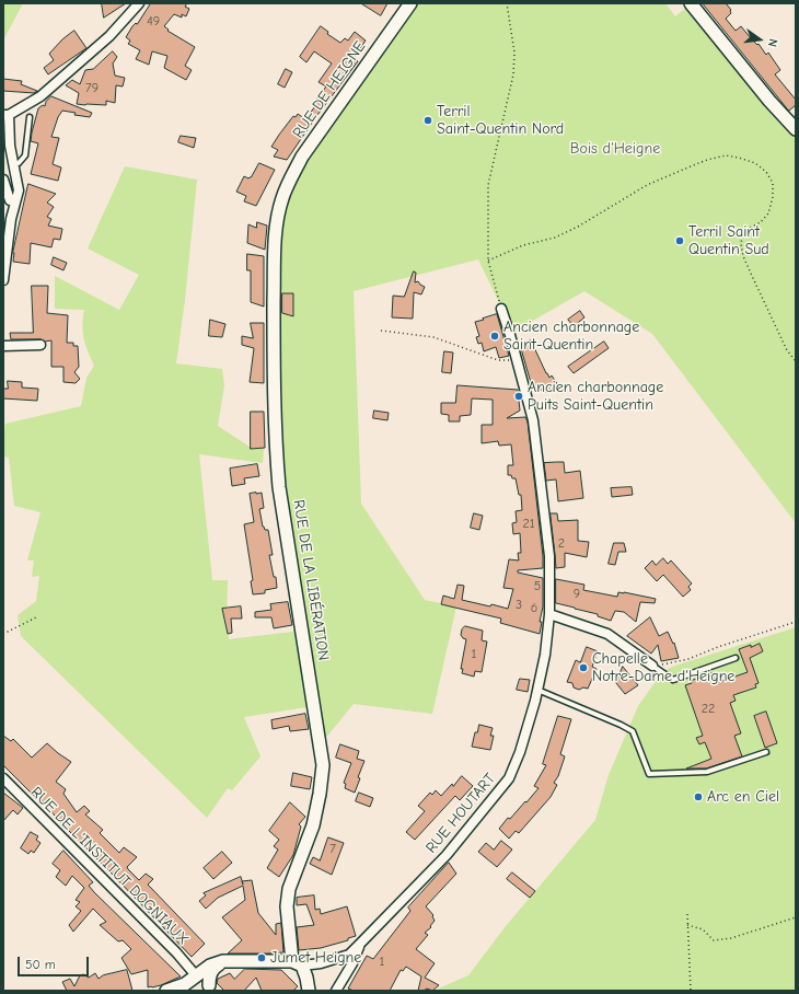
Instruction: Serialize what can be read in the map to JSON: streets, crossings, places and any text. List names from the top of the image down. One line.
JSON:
{"streets":{"street":["RUE DE HEIGNE","RUE DE LA LIBÉRATION","RUE HOUTART","RUE DE L'INSTITUT DOGNIAUX"]},"crossings":[["RUE DE HEIGNE","RUE DE LA LIBÉRATION"],["RUE DE LA LIBÉRATION","RUE HOUTART"]],"parks":["Bois d'Heigne"],"places":["Terril Saint-Quentin Nord","Terril Saint Quentin Sud","Ancien charbonnage Saint-Quentin","Ancien charbonnage Puits Saint-Quentin","Chapelle Notre-Dame d'Heigne","Arc en Ciel","Jumet Heigne"],"house_numbers":["49","79","21","2","5","9","3","6","1","22","7","1"],"scale_bar":"50 m","north":"right"}
